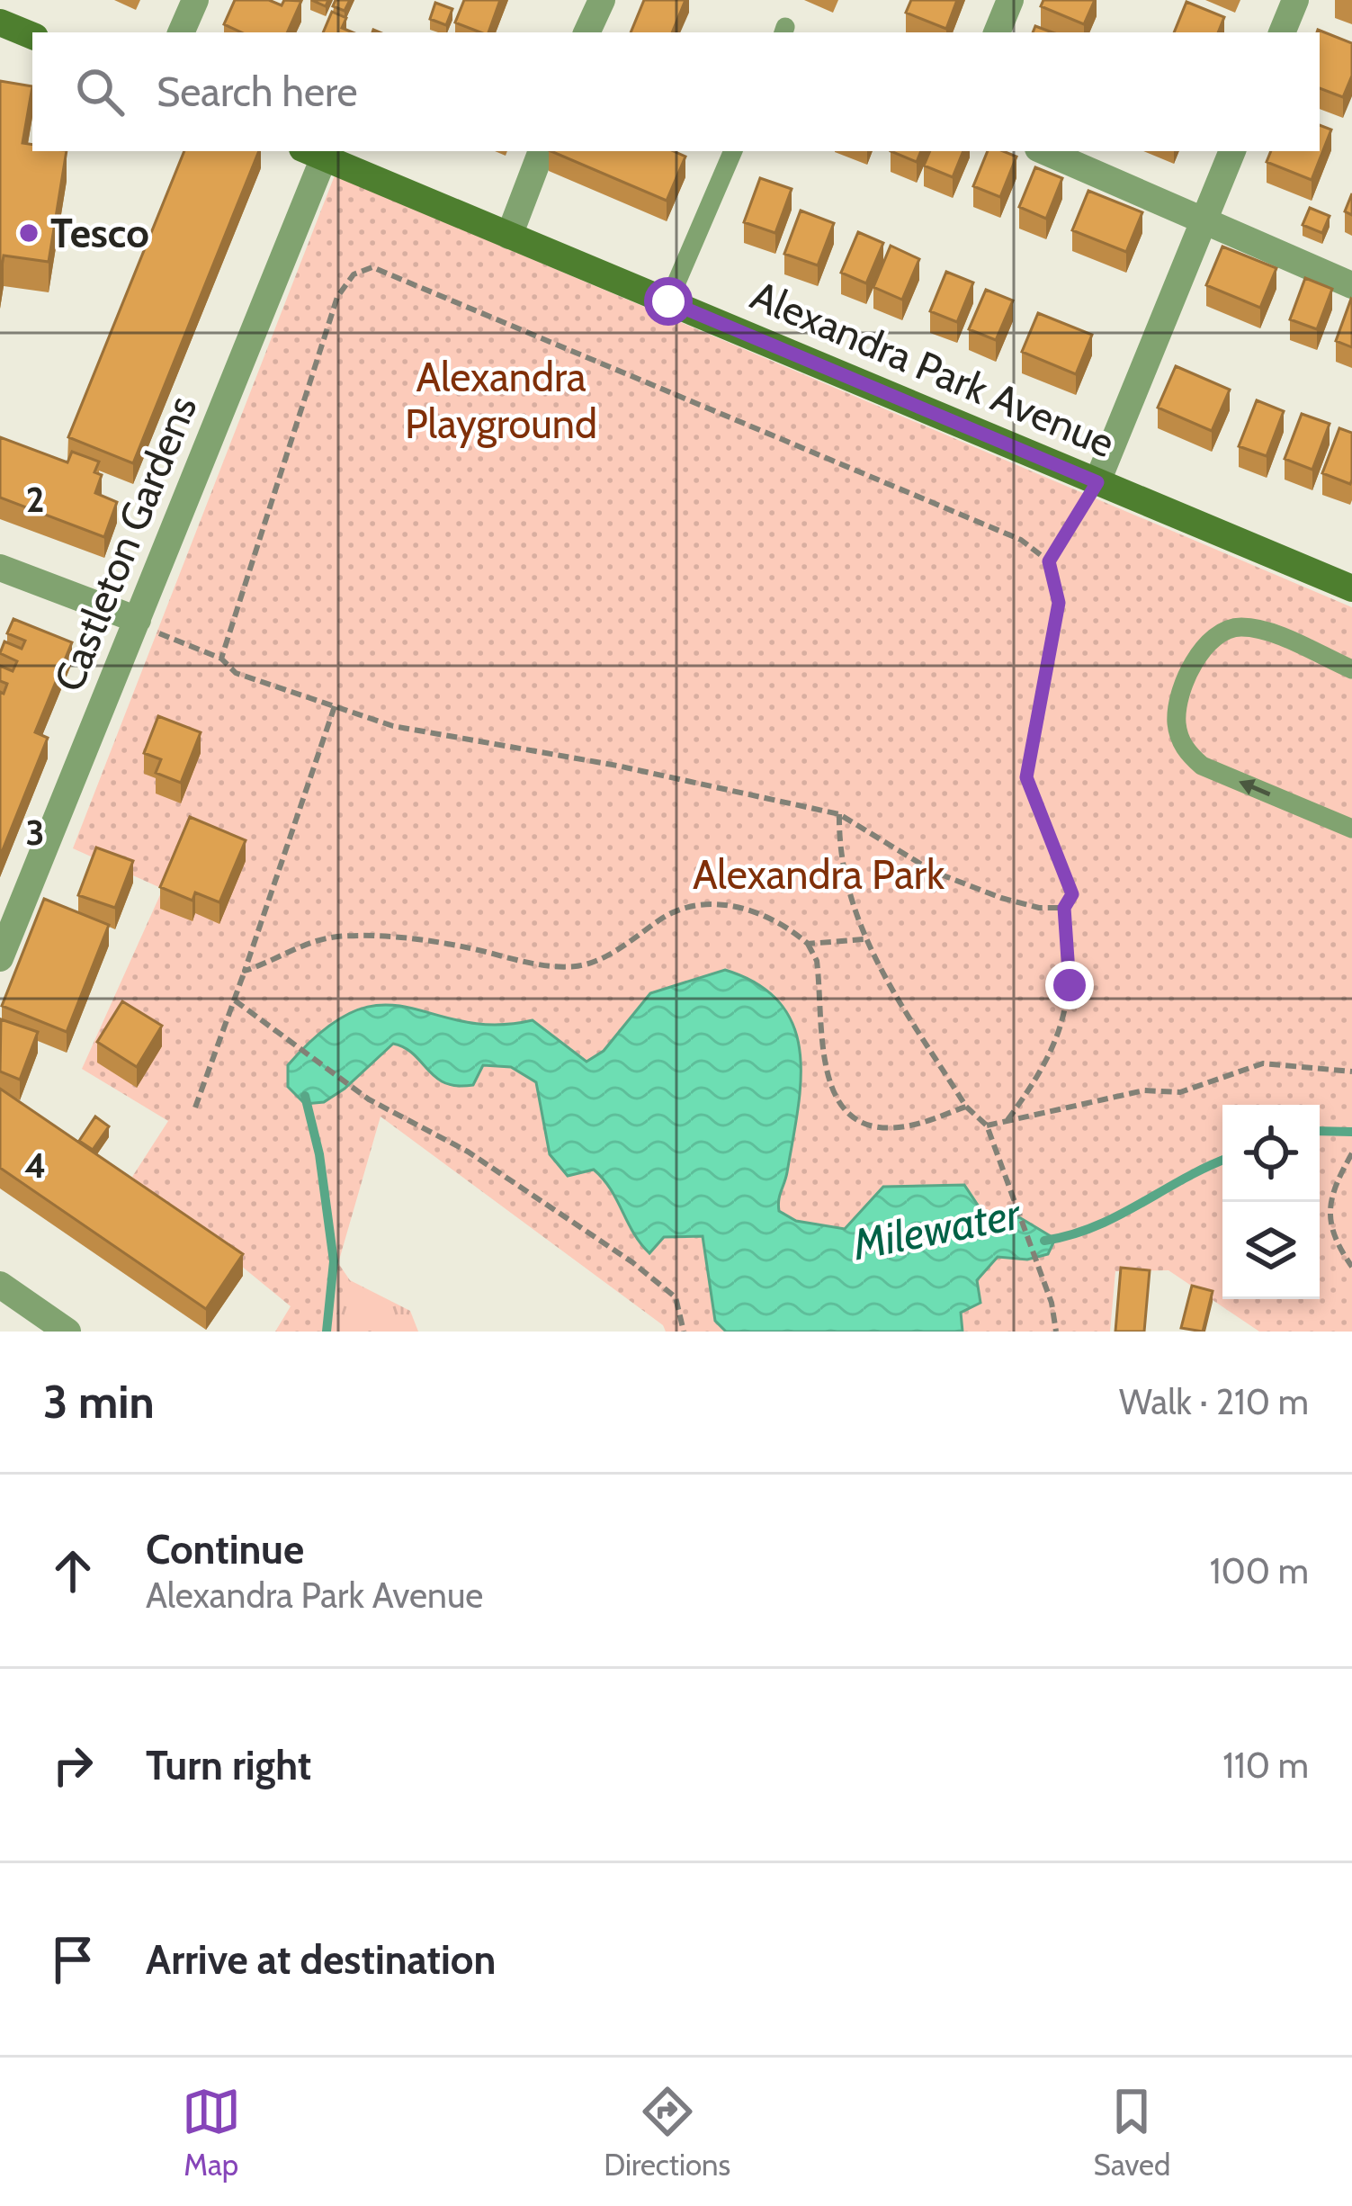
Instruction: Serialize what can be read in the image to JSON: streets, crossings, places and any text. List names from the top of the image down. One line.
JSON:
{"streets":{"street":["Alexandra Park Avenue","Castleton Gardens"]},"crossings":[["Alexandra Park Avenue","Castleton Gardens"]],"water":["Milewater"],"parks":["Alexandra Playground","Alexandra Park"],"places":["Tesco"],"page":{"search":"Search here","heading":["3 min","Walk · 210 m"],"list":[["Continue","Alexandra Park Avenue","100 m"],["Turn right","110 m"],"Arrive at destination"],"nav":["Map","Directions","Saved"]},"grid":{"rows":["2","3","4"]}}
